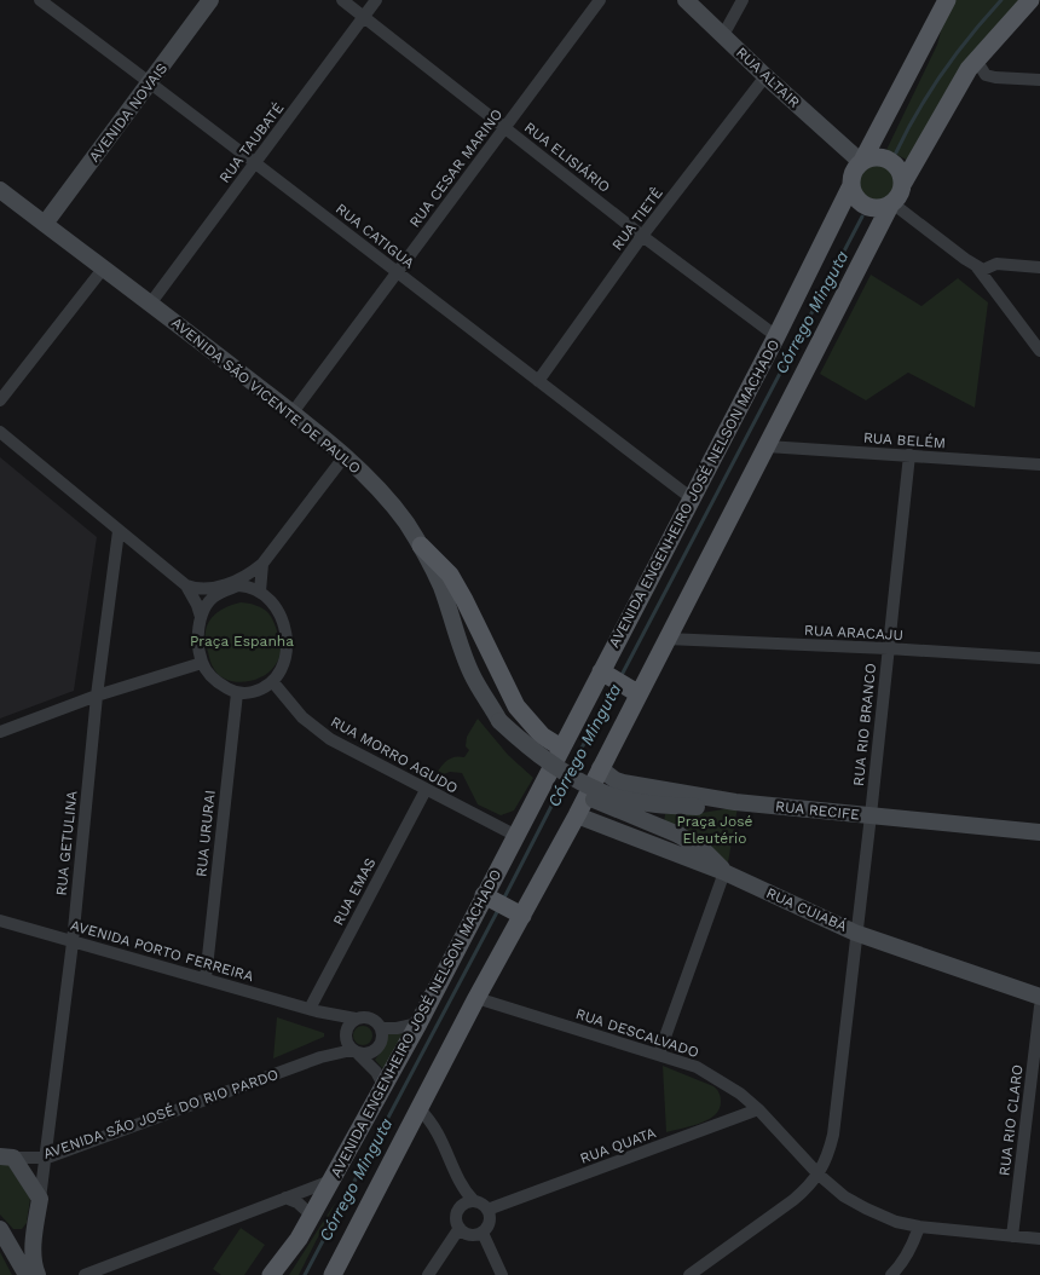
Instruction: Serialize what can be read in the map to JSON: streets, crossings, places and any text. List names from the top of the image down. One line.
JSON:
{"streets":{"main road":["RUA ALTAIR","AVENIDA NOVAIS","AVENIDA SÃO VICENTE DE PAULO","AVENIDA ENGENHEIRO JOSÉ NELSON MACHADO","RUA RECIFE","RUA CUIABÁ"],"street":["RUA TAUBATÉ","RUA ELISIÁRIO","RUA CESAR MARINO","RUA TIETÊ","RUA CATIGUA","RUA BELÉM","RUA ARACAJU","RUA RIO BRANCO","RUA MORRO AGUDO","RUA URURAI","RUA GETULINA","RUA EMAS","AVENIDA PORTO FERREIRA","RUA DESCALVADO","AVENIDA SÃO JOSÉ DO RIO PARDO","RUA RIO CLARO","RUA QUATA"]},"crossings":[["RUA ALTAIR","RUA TIETÊ"],["RUA ALTAIR","AVENIDA ENGENHEIRO JOSÉ NELSON MACHADO"],["AVENIDA NOVAIS","RUA CATIGUA"],["AVENIDA NOVAIS","AVENIDA SÃO VICENTE DE PAULO"],["RUA TAUBATÉ","RUA ELISIÁRIO"],["RUA TAUBATÉ","RUA CATIGUA"],["RUA TAUBATÉ","AVENIDA SÃO VICENTE DE PAULO"],["RUA ELISIÁRIO","RUA CESAR MARINO"],["RUA ELISIÁRIO","RUA TIETÊ"],["RUA ELISIÁRIO","AVENIDA ENGENHEIRO JOSÉ NELSON MACHADO"],["RUA CESAR MARINO","RUA CATIGUA"],["RUA CESAR MARINO","AVENIDA SÃO VICENTE DE PAULO"],["RUA TIETÊ","RUA CATIGUA"],["RUA CATIGUA","AVENIDA ENGENHEIRO JOSÉ NELSON MACHADO"],["AVENIDA SÃO VICENTE DE PAULO","RUA RECIFE"],["AVENIDA SÃO VICENTE DE PAULO","RUA CUIABÁ"],["RUA BELÉM","AVENIDA ENGENHEIRO JOSÉ NELSON MACHADO"],["RUA BELÉM","RUA RIO BRANCO"],["AVENIDA ENGENHEIRO JOSÉ NELSON MACHADO","RUA ARACAJU"],["AVENIDA ENGENHEIRO JOSÉ NELSON MACHADO","RUA MORRO AGUDO"],["AVENIDA ENGENHEIRO JOSÉ NELSON MACHADO","RUA RECIFE"],["AVENIDA ENGENHEIRO JOSÉ NELSON MACHADO","RUA CUIABÁ"],["AVENIDA ENGENHEIRO JOSÉ NELSON MACHADO","AVENIDA PORTO FERREIRA"],["AVENIDA ENGENHEIRO JOSÉ NELSON MACHADO","RUA DESCALVADO"],["RUA ARACAJU","RUA RIO BRANCO"],["RUA RIO BRANCO","RUA RECIFE"],["RUA RIO BRANCO","RUA CUIABÁ"],["RUA RIO BRANCO","RUA DESCALVADO"],["RUA MORRO AGUDO","RUA URURAI"],["RUA MORRO AGUDO","RUA EMAS"],["RUA URURAI","AVENIDA PORTO FERREIRA"],["RUA GETULINA","AVENIDA PORTO FERREIRA"],["RUA GETULINA","AVENIDA SÃO JOSÉ DO RIO PARDO"],["RUA EMAS","AVENIDA PORTO FERREIRA"],["AVENIDA PORTO FERREIRA","AVENIDA SÃO JOSÉ DO RIO PARDO"],["RUA DESCALVADO","RUA RIO CLARO"],["RUA DESCALVADO","RUA QUATA"]],"water":["Córrego Minguta"],"parks":["Praça Espanha","Praça José Eleutério"]}
